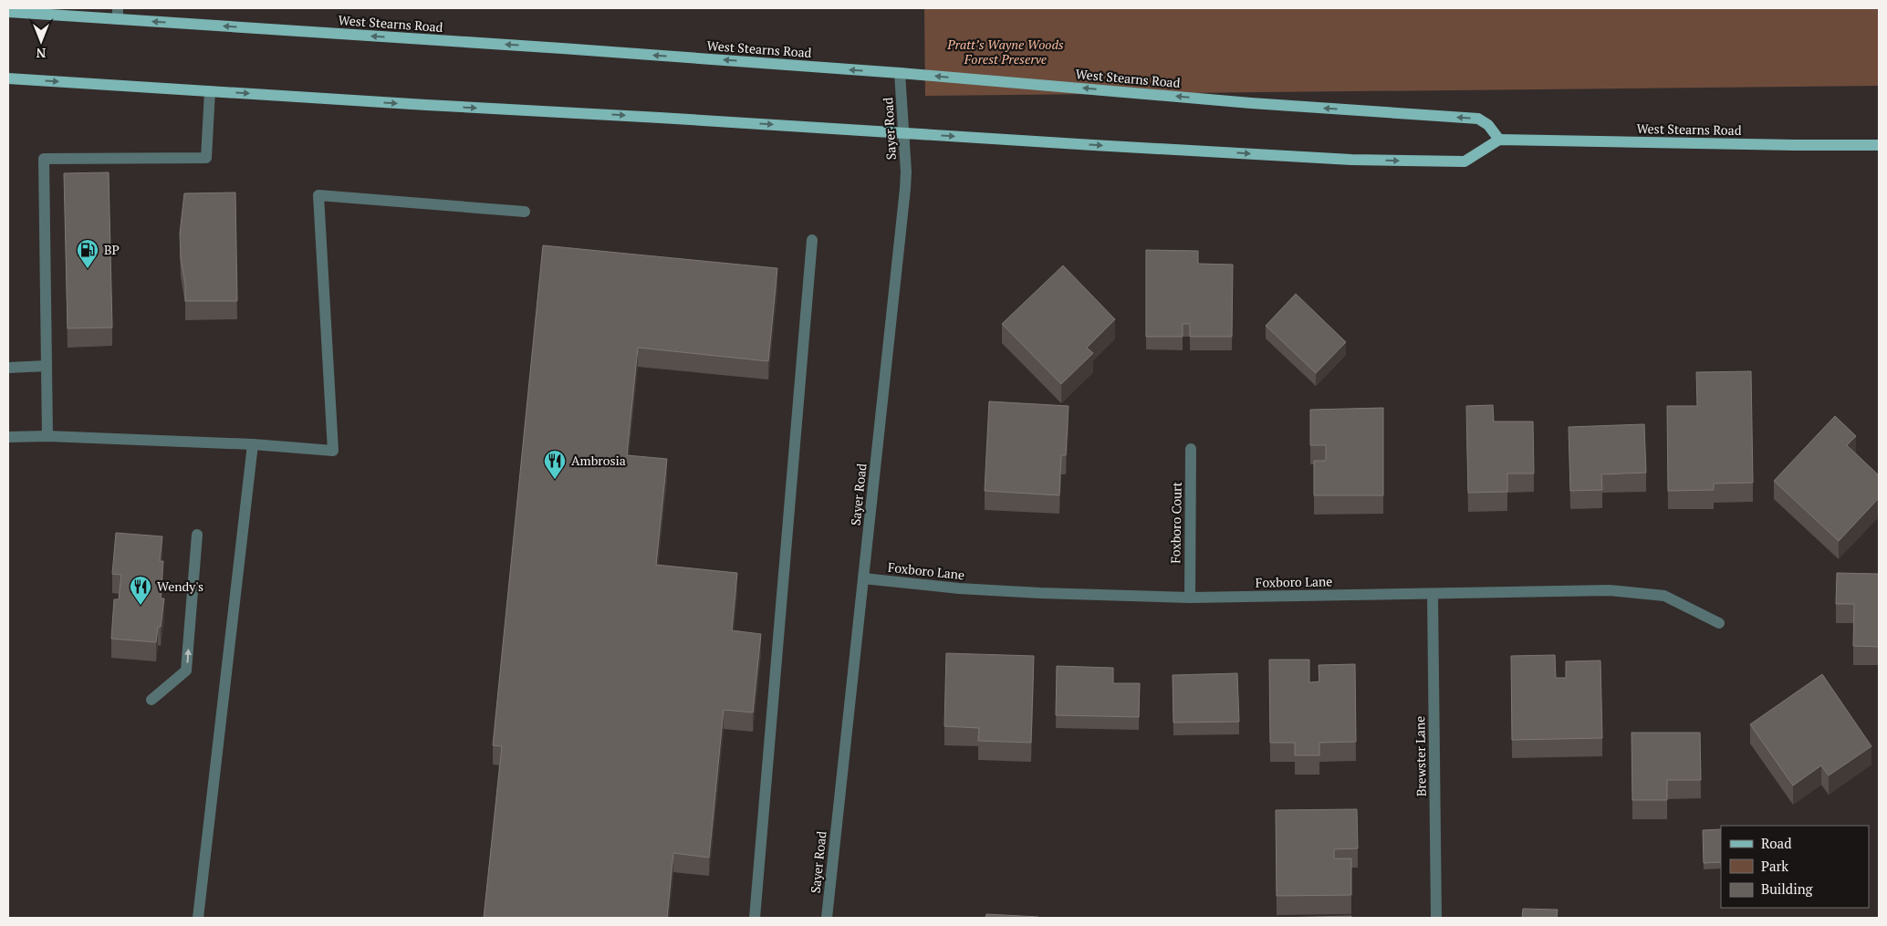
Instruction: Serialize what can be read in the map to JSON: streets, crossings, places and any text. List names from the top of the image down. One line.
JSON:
{"streets":{"main road":["West Stearns Road"],"street":["Sayer Road","Foxboro Court","Foxboro Lane","Brewster Lane"]},"crossings":[["West Stearns Road","Sayer Road"],["Sayer Road","Foxboro Lane"],["Foxboro Court","Foxboro Lane"],["Foxboro Lane","Brewster Lane"]],"parks":["Pratt’s Wayne Woods Forest Preserve"],"places":{"fuel station":["BP"],"restaurant":["Ambrosia","Wendy's"]},"legend":["Road","Park","Building"],"north":"bottom"}
